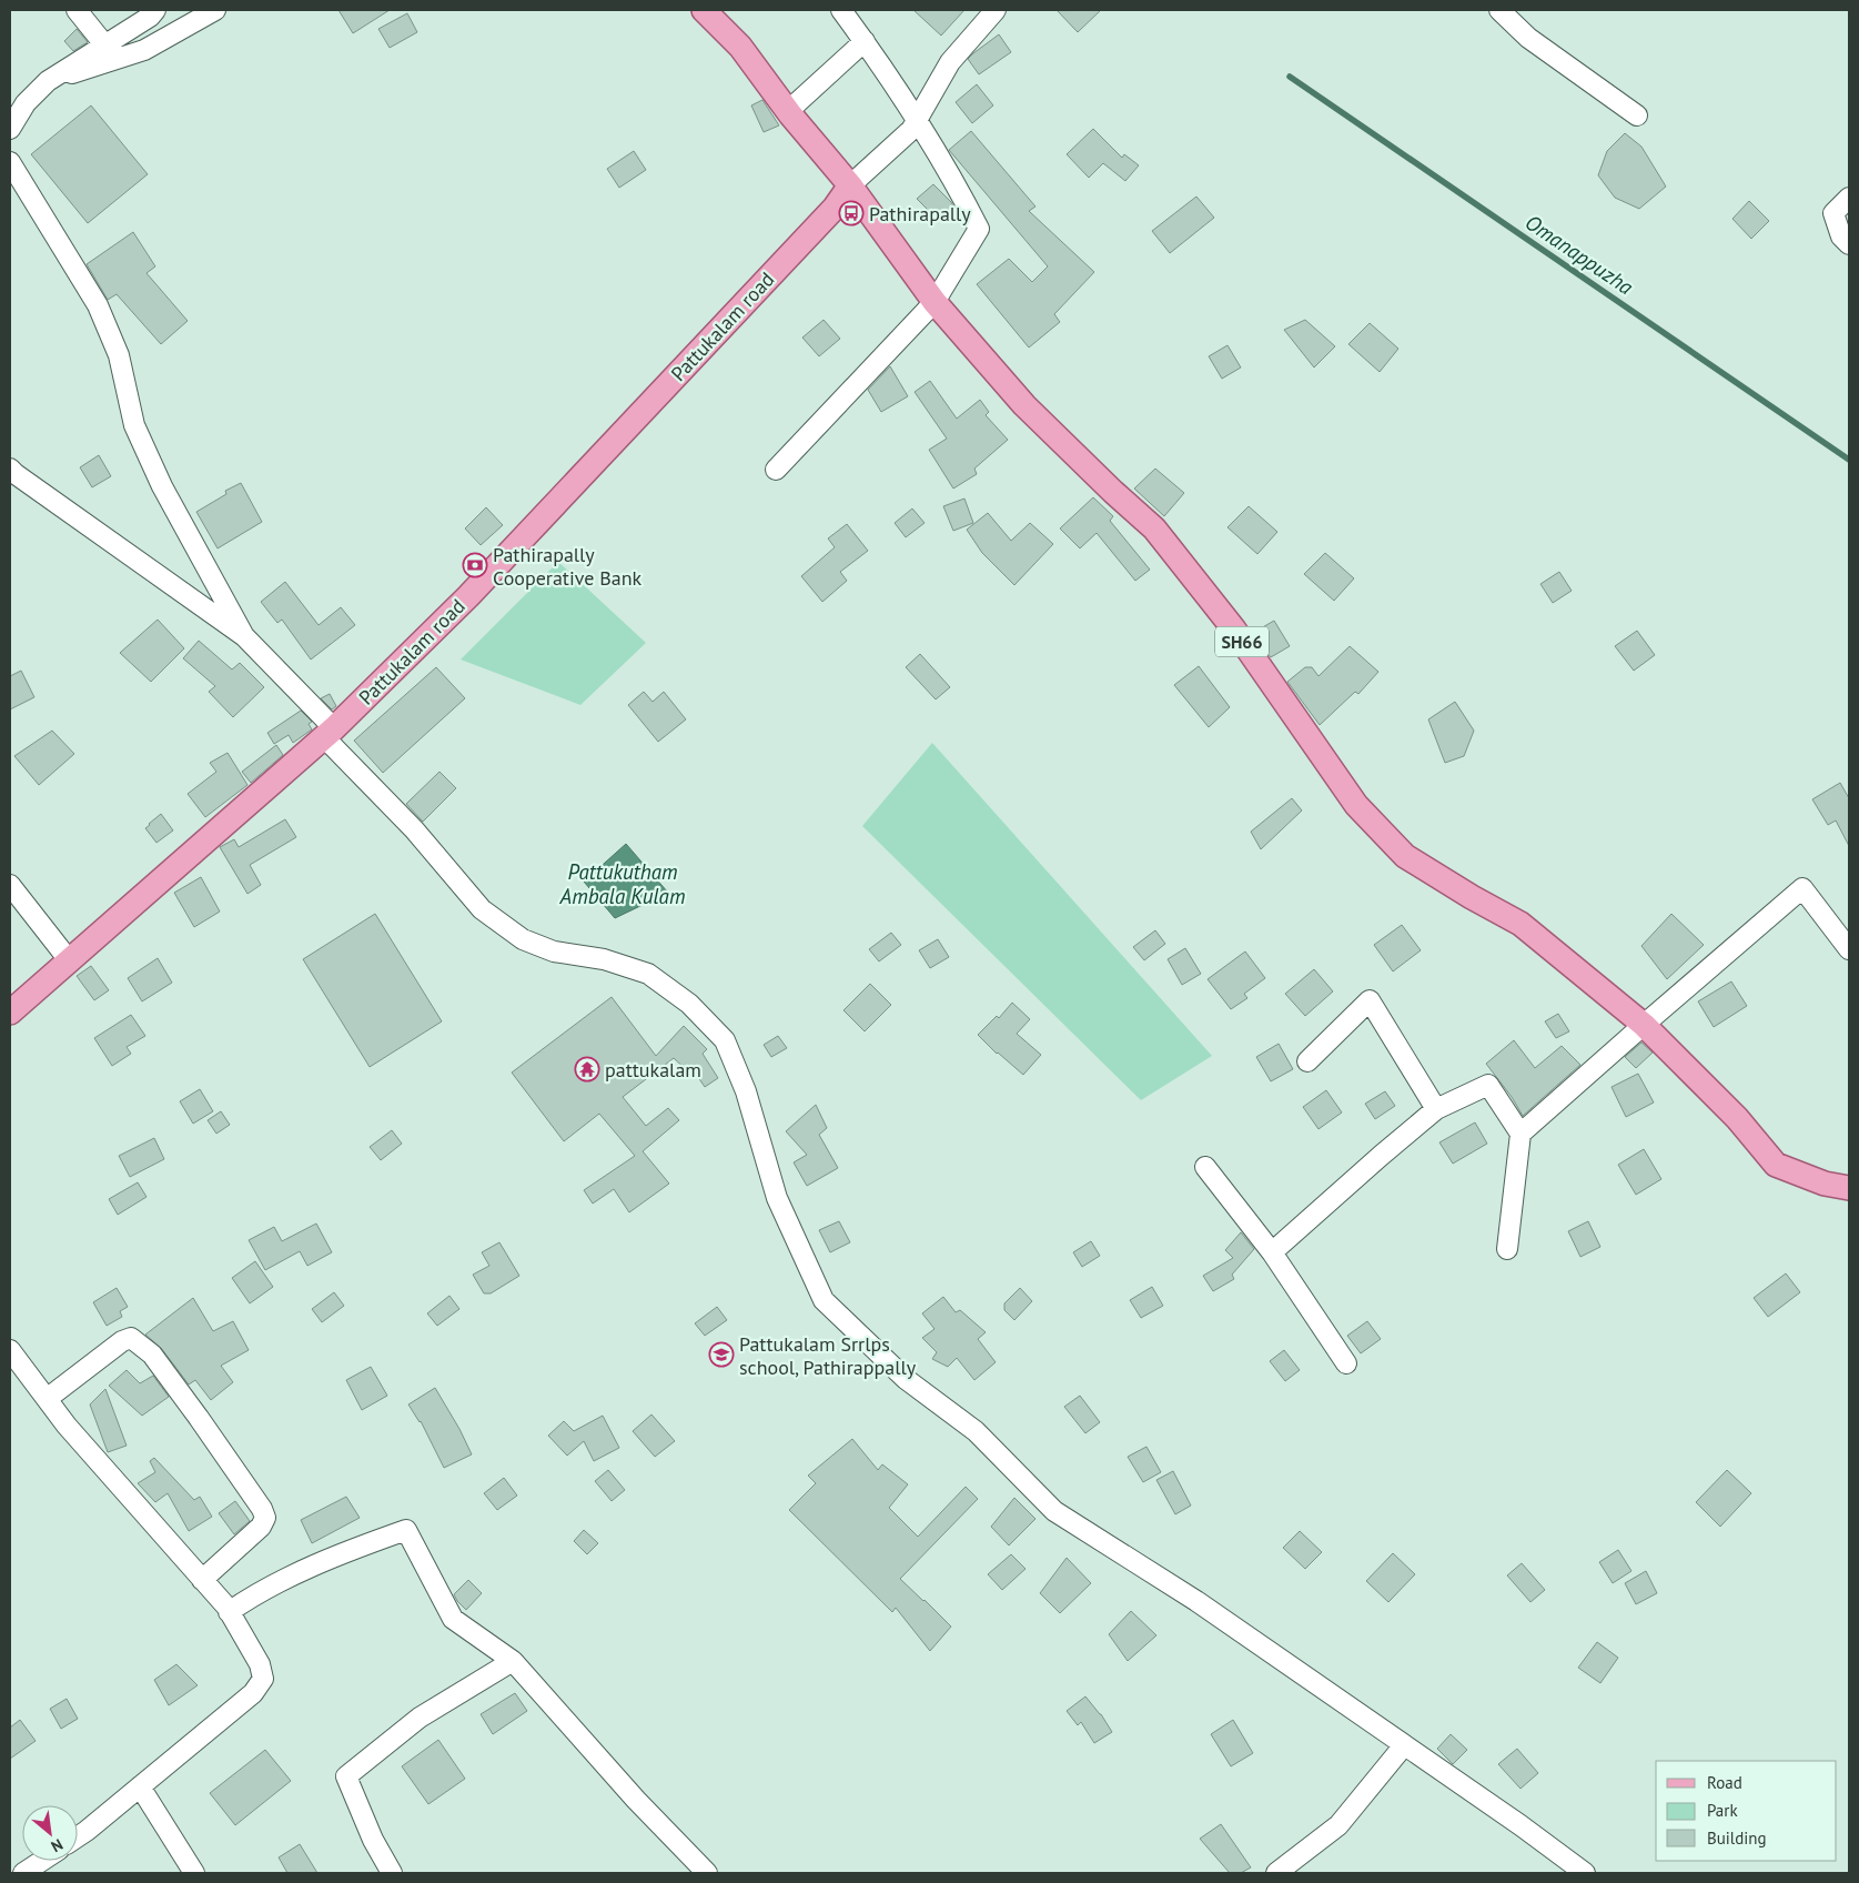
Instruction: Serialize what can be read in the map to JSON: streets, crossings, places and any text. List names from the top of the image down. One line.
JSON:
{"streets":{"main road":["Pattukalam road","SH66"]},"crossings":[["Pattukalam road","SH66"]],"water":["Omanappuzha","Pattukutham Ambala Kulam"],"places":{"bus stop":["Pathirapally"],"bank":["Pathirapally Cooperative Bank"],"temple":["pattukalam"],"school or university":["Pattukalam Srrlps school, Pathirappally"]},"legend":["Road","Park","Building"],"north":"bottom right"}
